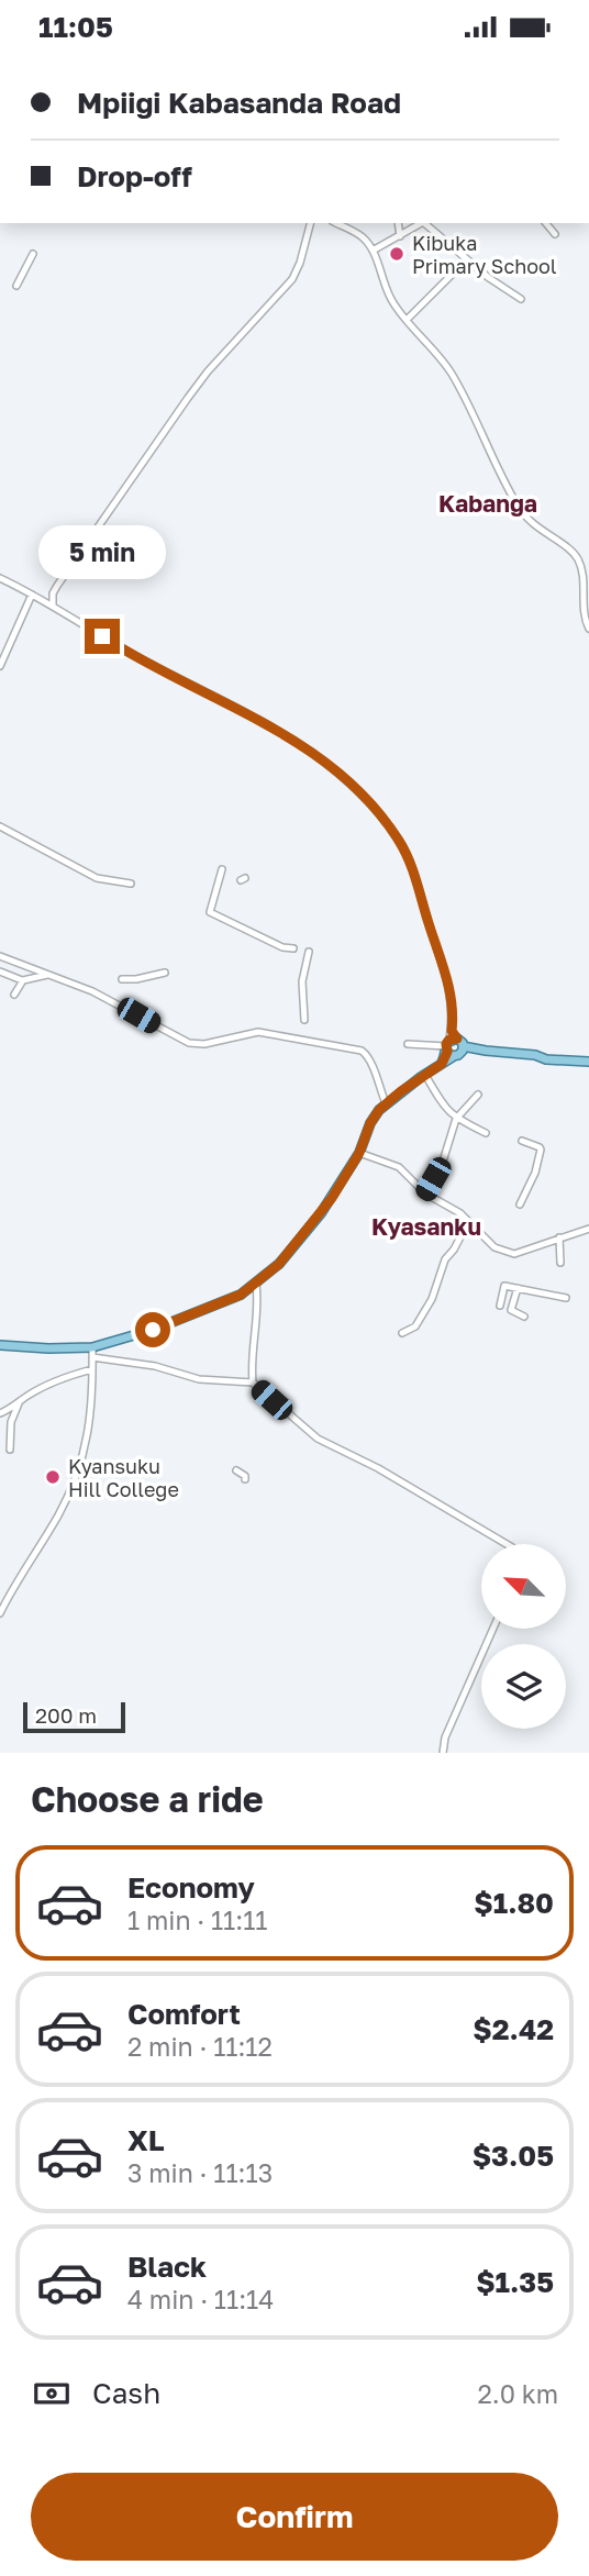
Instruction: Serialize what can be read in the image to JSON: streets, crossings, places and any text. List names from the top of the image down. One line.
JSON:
{"districts":["Kabanga","Kyasanku"],"places":["Kibuka Primary School","Kyansuku Hill College"],"scale_bar":"200 m","north":"top left","page":{"status":"11:05","banner":["Mpiigi Kabasanda Road","Drop-off"],"bubble":"5 min","scale":"200 m","heading":"Choose a ride","list":[{"name":"Economy","note":"1 min · 11:11","value":"$1.80"},{"name":"Comfort","note":"2 min · 11:12","value":"$2.42"},{"name":"XL","note":"3 min · 11:13","value":"$3.05"},{"name":"Black","note":"4 min · 11:14","value":"$1.35"}],"pay":["Cash","2.0 km"],"buttons":"Confirm"}}
